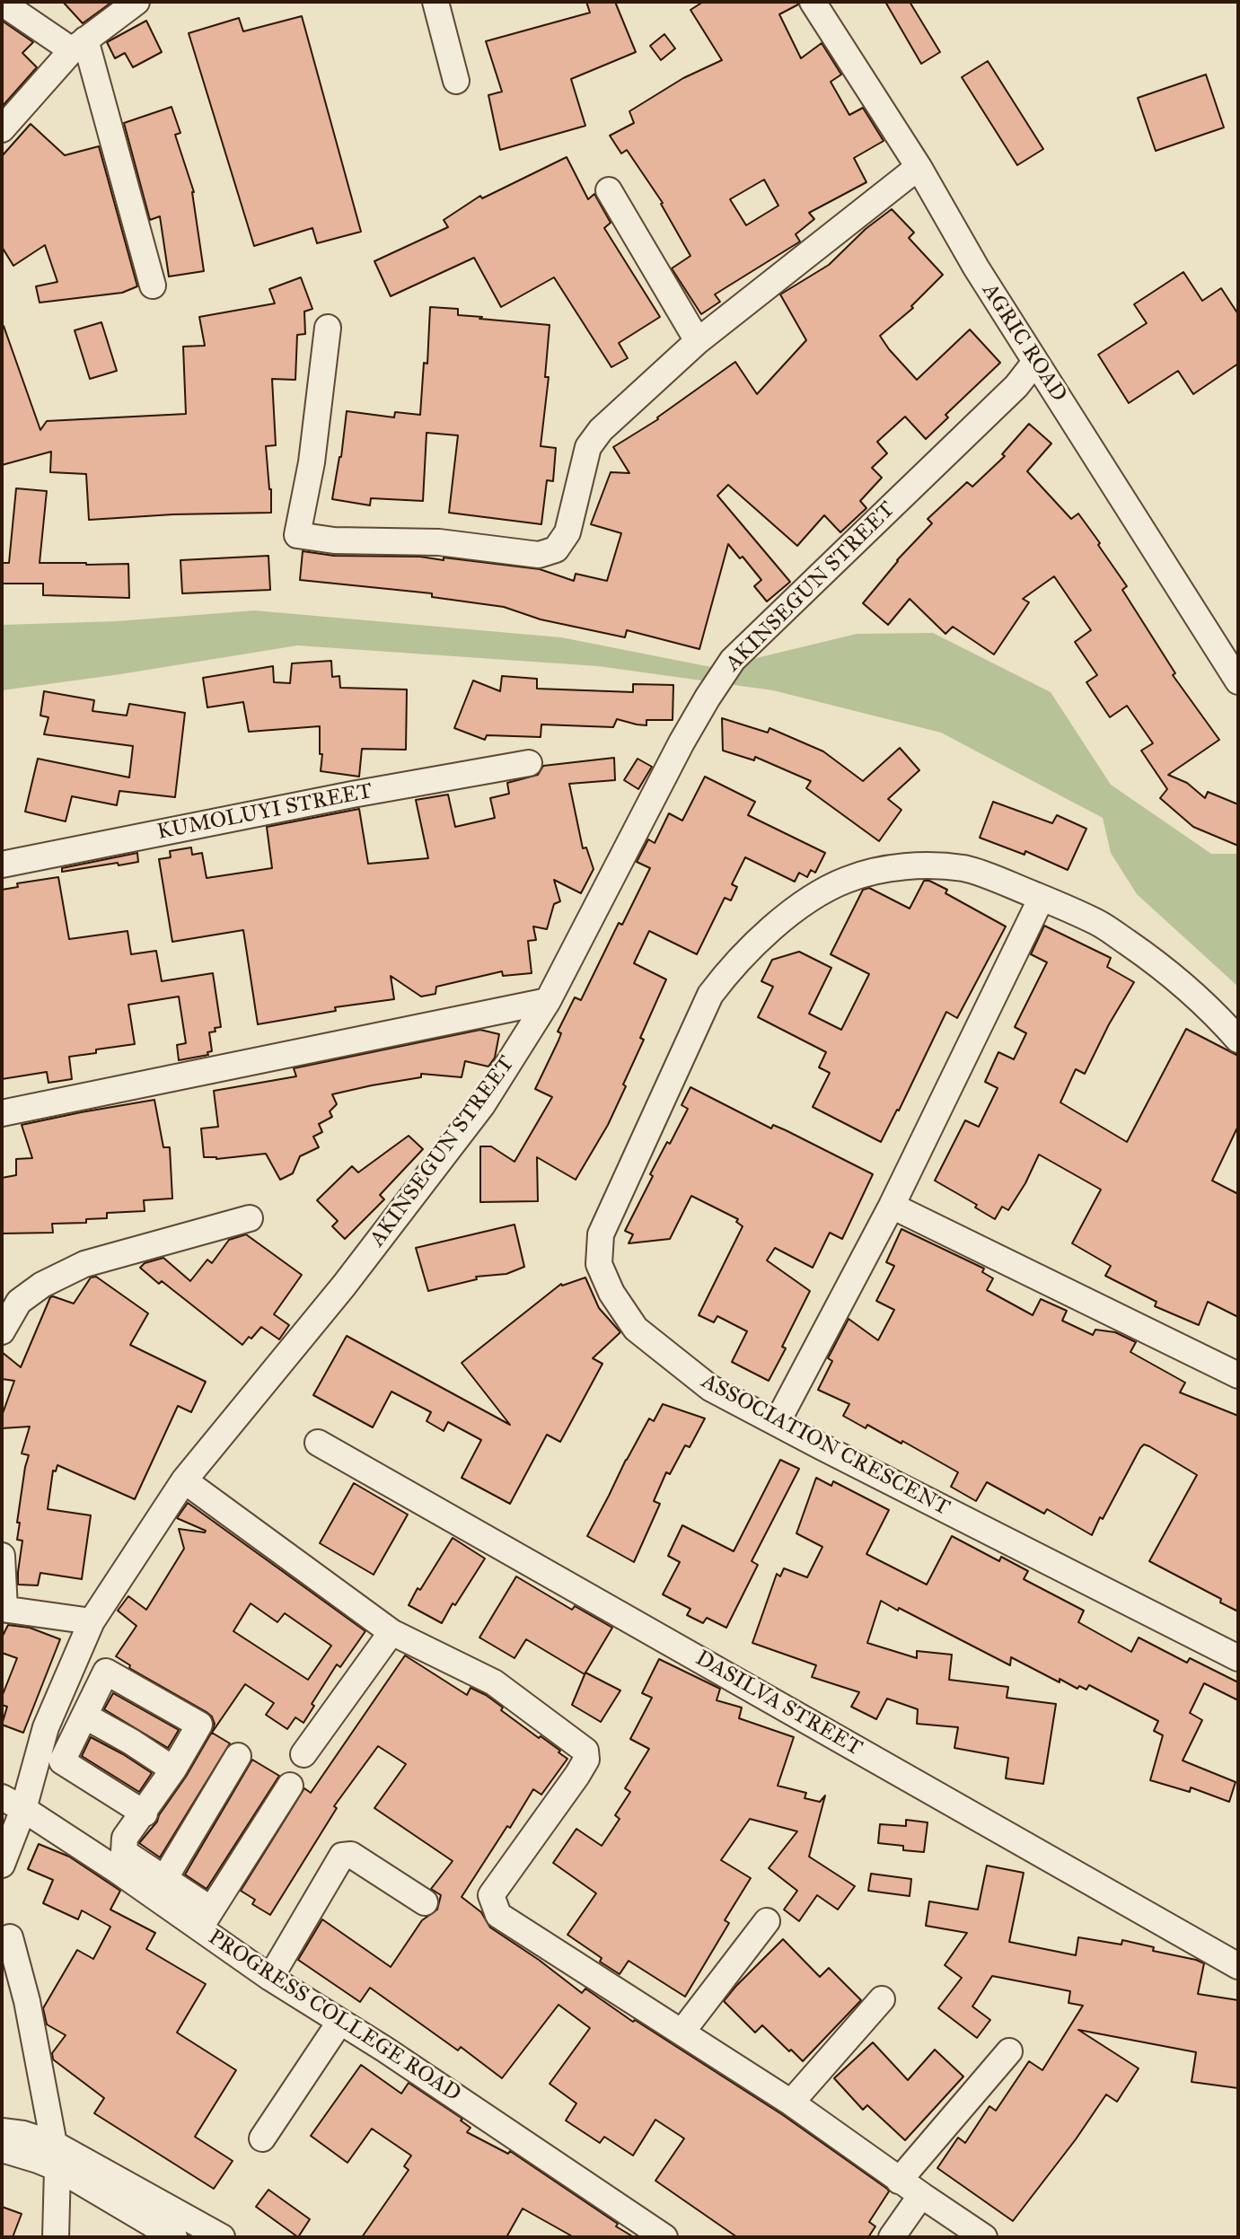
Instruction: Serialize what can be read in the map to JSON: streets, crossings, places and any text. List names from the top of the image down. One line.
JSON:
{"streets":{"street":["AGRIC ROAD","AKINSEGUN STREET","KUMOLUYI STREET","ASSOCIATION CRESCENT","DASILVA STREET","PROGRESS COLLEGE ROAD"]},"crossings":[["AGRIC ROAD","AKINSEGUN STREET"],["AKINSEGUN STREET","PROGRESS COLLEGE ROAD"]]}
